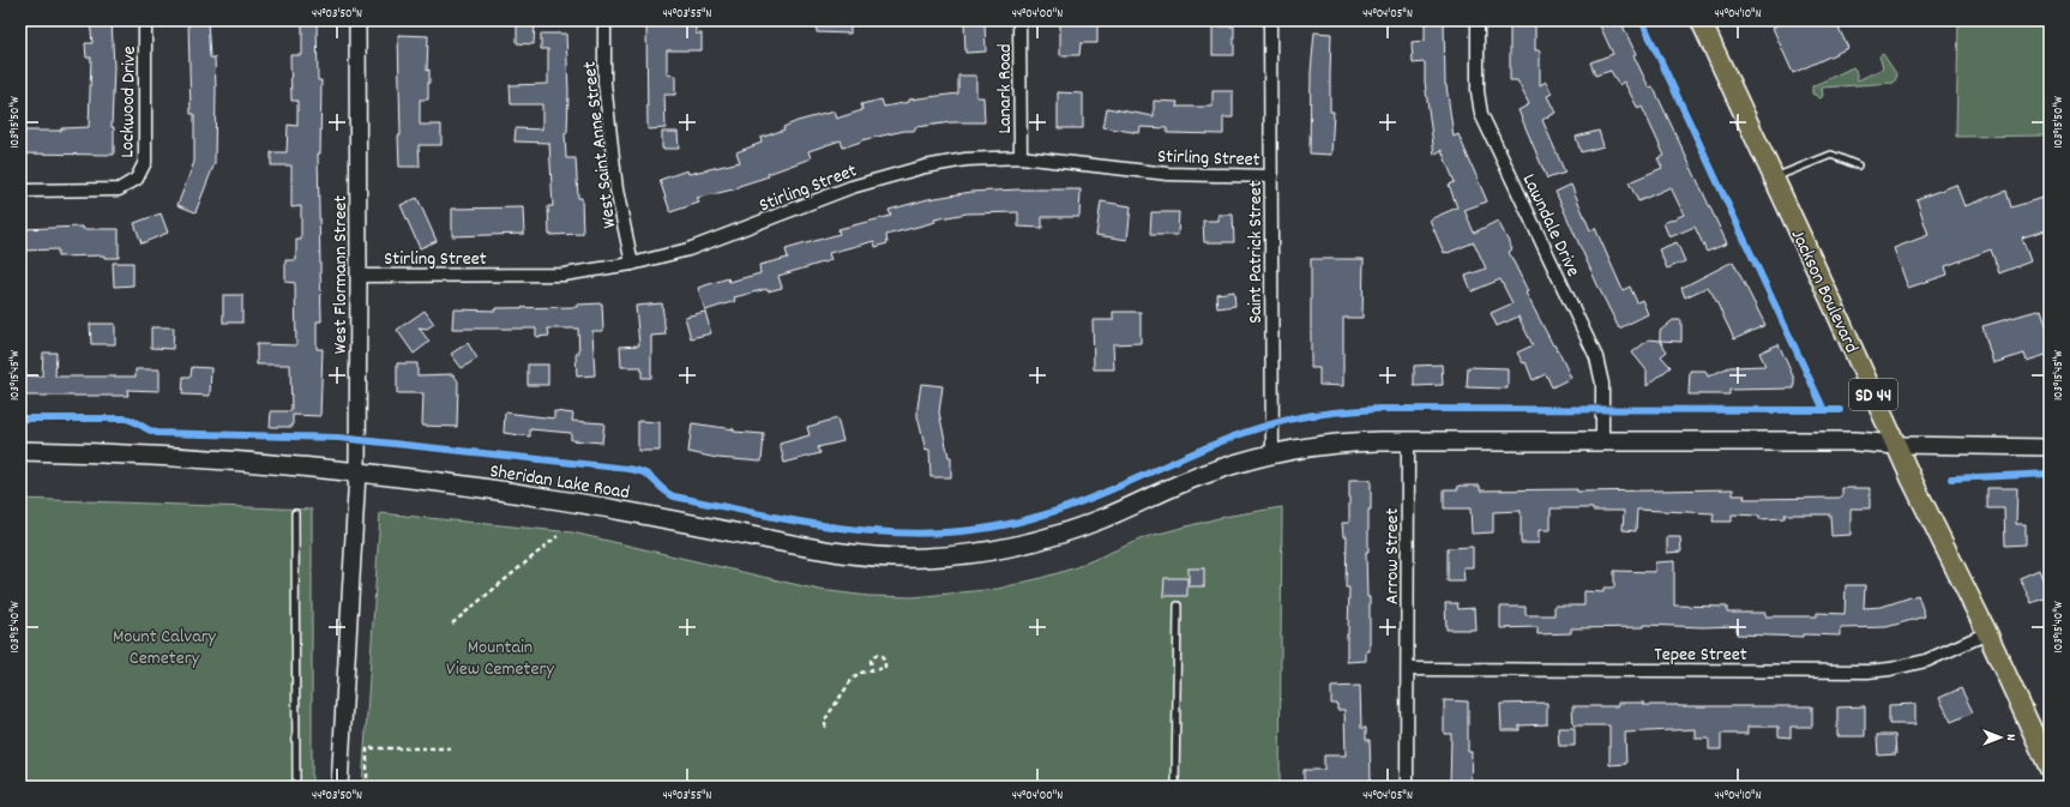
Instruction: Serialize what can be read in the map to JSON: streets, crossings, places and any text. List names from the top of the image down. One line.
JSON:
{"streets":{"main road":["Jackson Boulevard","SD 44","Sheridan Lake Road"],"street":["Lanark Road","Lockwood Drive","West Saint Anne Street","Stirling Street","Lawndale Drive","Saint Patrick Street","West Flormann Street","Arrow Street","Tepee Street"]},"crossings":[["Lanark Road","Stirling Street"],["West Saint Anne Street","Stirling Street"],["Stirling Street","Saint Patrick Street"],["Stirling Street","West Flormann Street"],["Lawndale Drive","Sheridan Lake Road"],["Saint Patrick Street","Sheridan Lake Road"],["West Flormann Street","Sheridan Lake Road"],["Jackson Boulevard","Sheridan Lake Road"],["Jackson Boulevard","Tepee Street"],["Sheridan Lake Road","Arrow Street"],["Arrow Street","Tepee Street"]],"parks":["Mount Calvary Cemetery","Mountain View Cemetery"],"north":"right","coordinates":["44°03'50\"N","44°03'55\"N","44°04'00\"N","44°04'05\"N","44°04'10\"N","103°15'50\"W","103°15'45\"W","103°15'40\"W"]}
